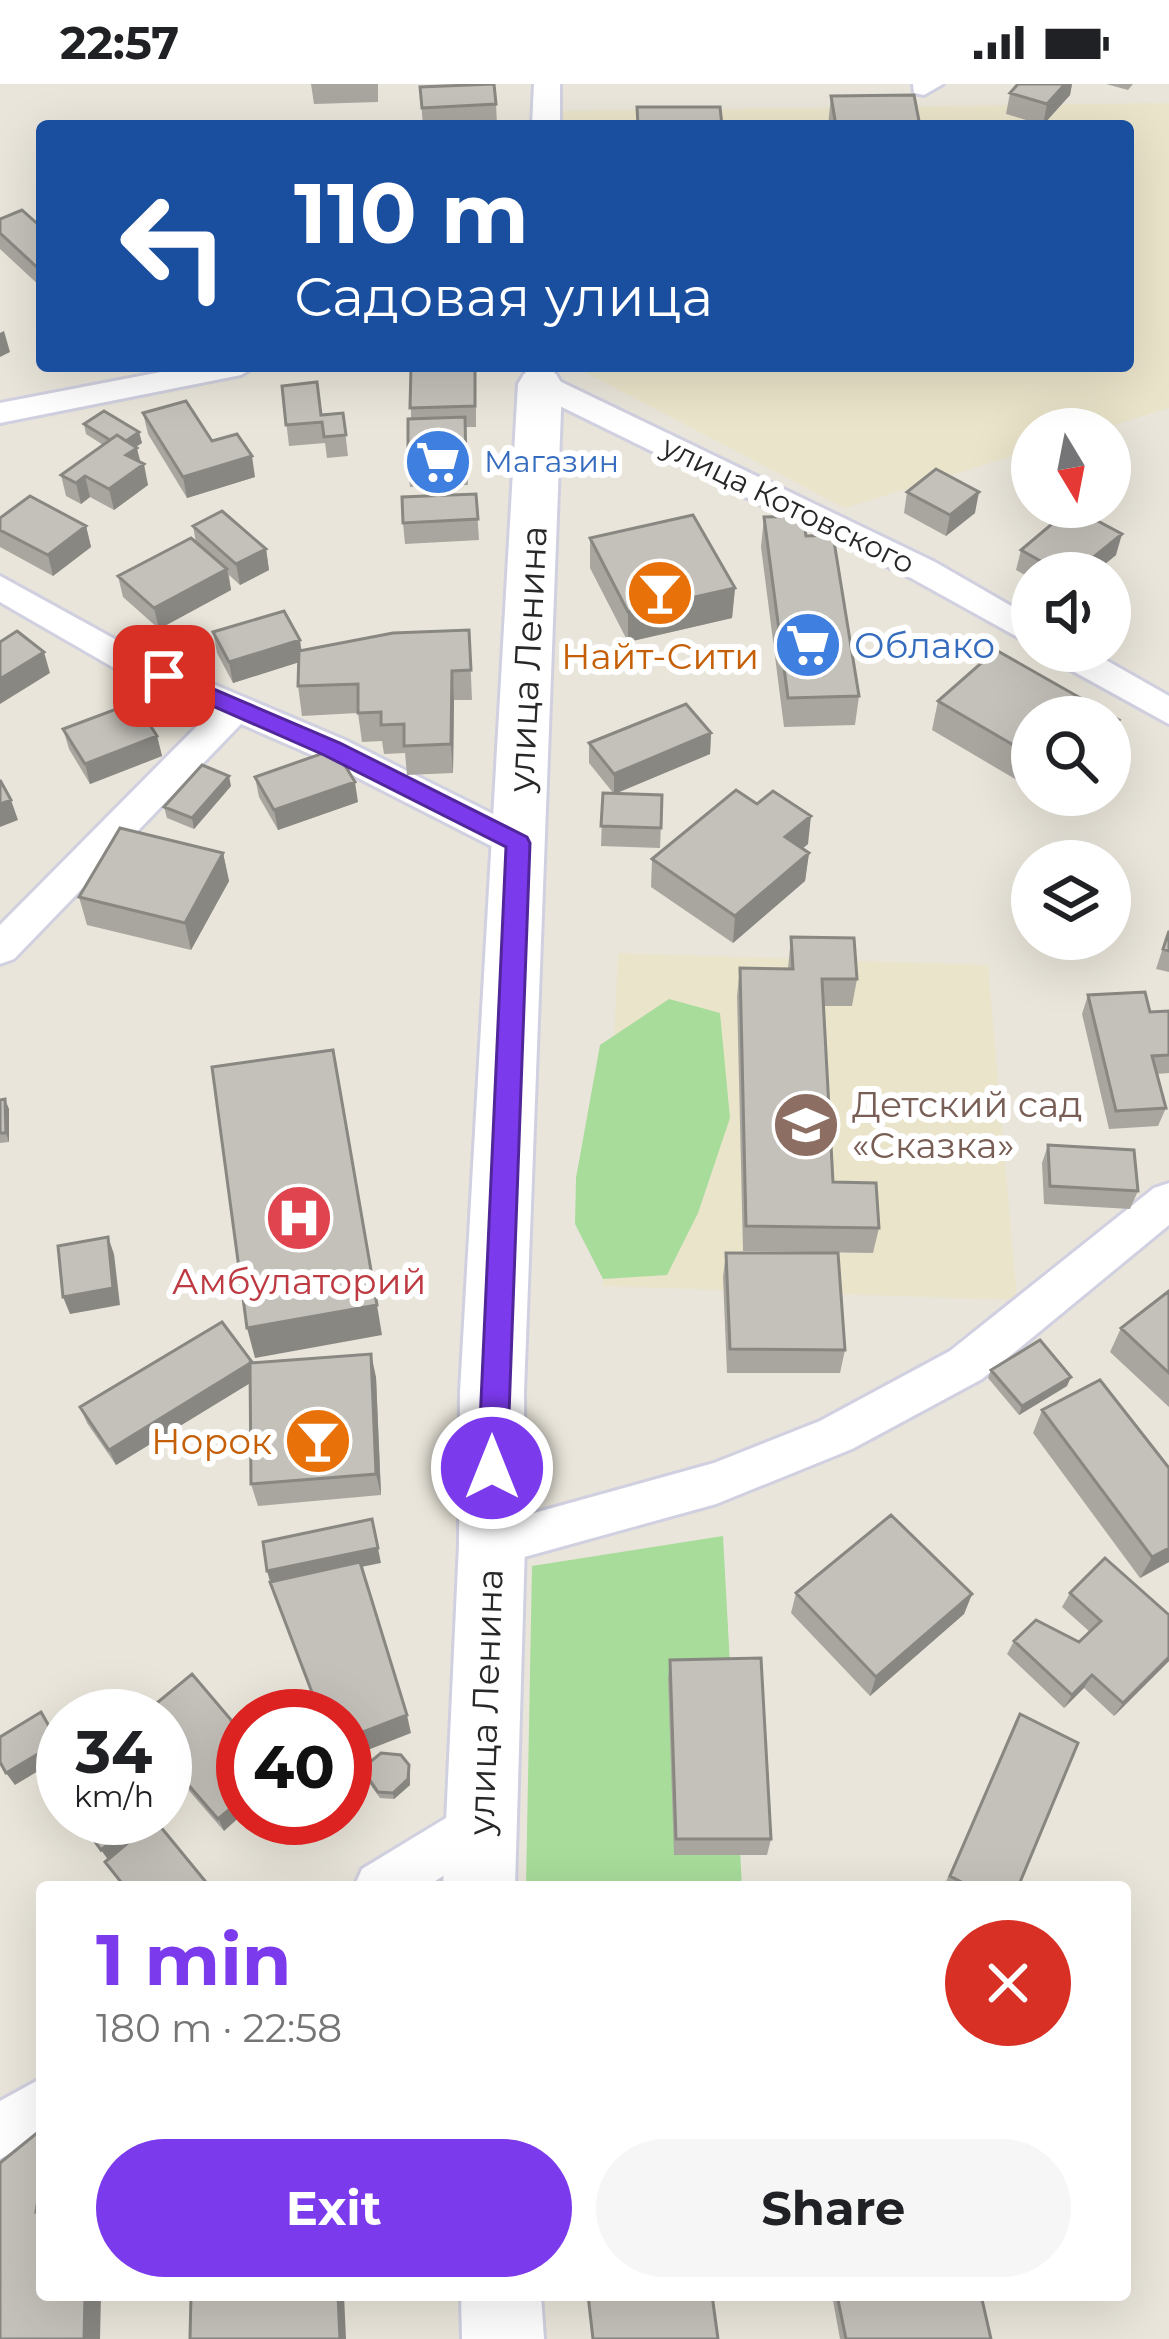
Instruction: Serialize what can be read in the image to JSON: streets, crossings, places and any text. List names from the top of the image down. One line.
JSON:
{"streets":{"street":["улица Котовского","улица Ленина"]},"crossings":[["улица Котовского","улица Ленина"]],"places":{"supermarket":["Магазин","Облако"],"bar":["Найт-Сити","Норок"],"school or university":["Детский сад «Сказка»"],"hospital":["Амбулаторий"]},"north":"bottom","page":{"status":"22:57","turn":["110 m","Садовая улица"],"speed":"34 km/h","limit":"40","heading":["1 min","180 m · 22:58"],"buttons":["Exit","Share"]}}
